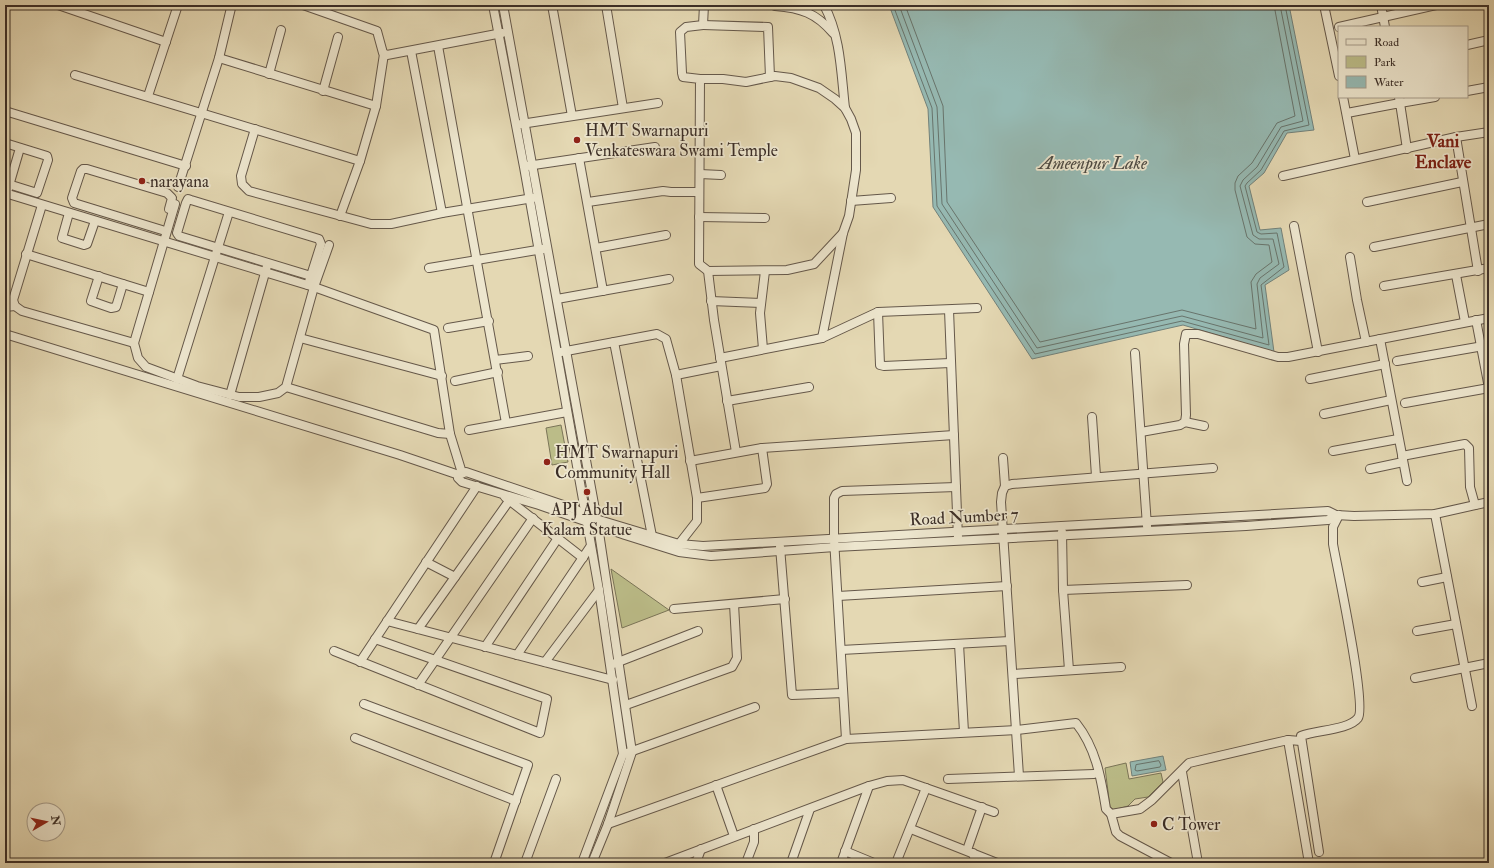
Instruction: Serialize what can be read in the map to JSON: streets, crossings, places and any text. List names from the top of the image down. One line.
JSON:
{"streets":{"street":["Road Number 7"]},"districts":["Vani Enclave"],"water":["Ameenpur Lake"],"places":["HMT Swarnapuri Venkateswara Swami Temple","narayana","HMT Swarnapuri Community Hall","APJ Abdul Kalam Statue","C Tower"],"legend":["Road","Park","Water"],"north":"right"}
